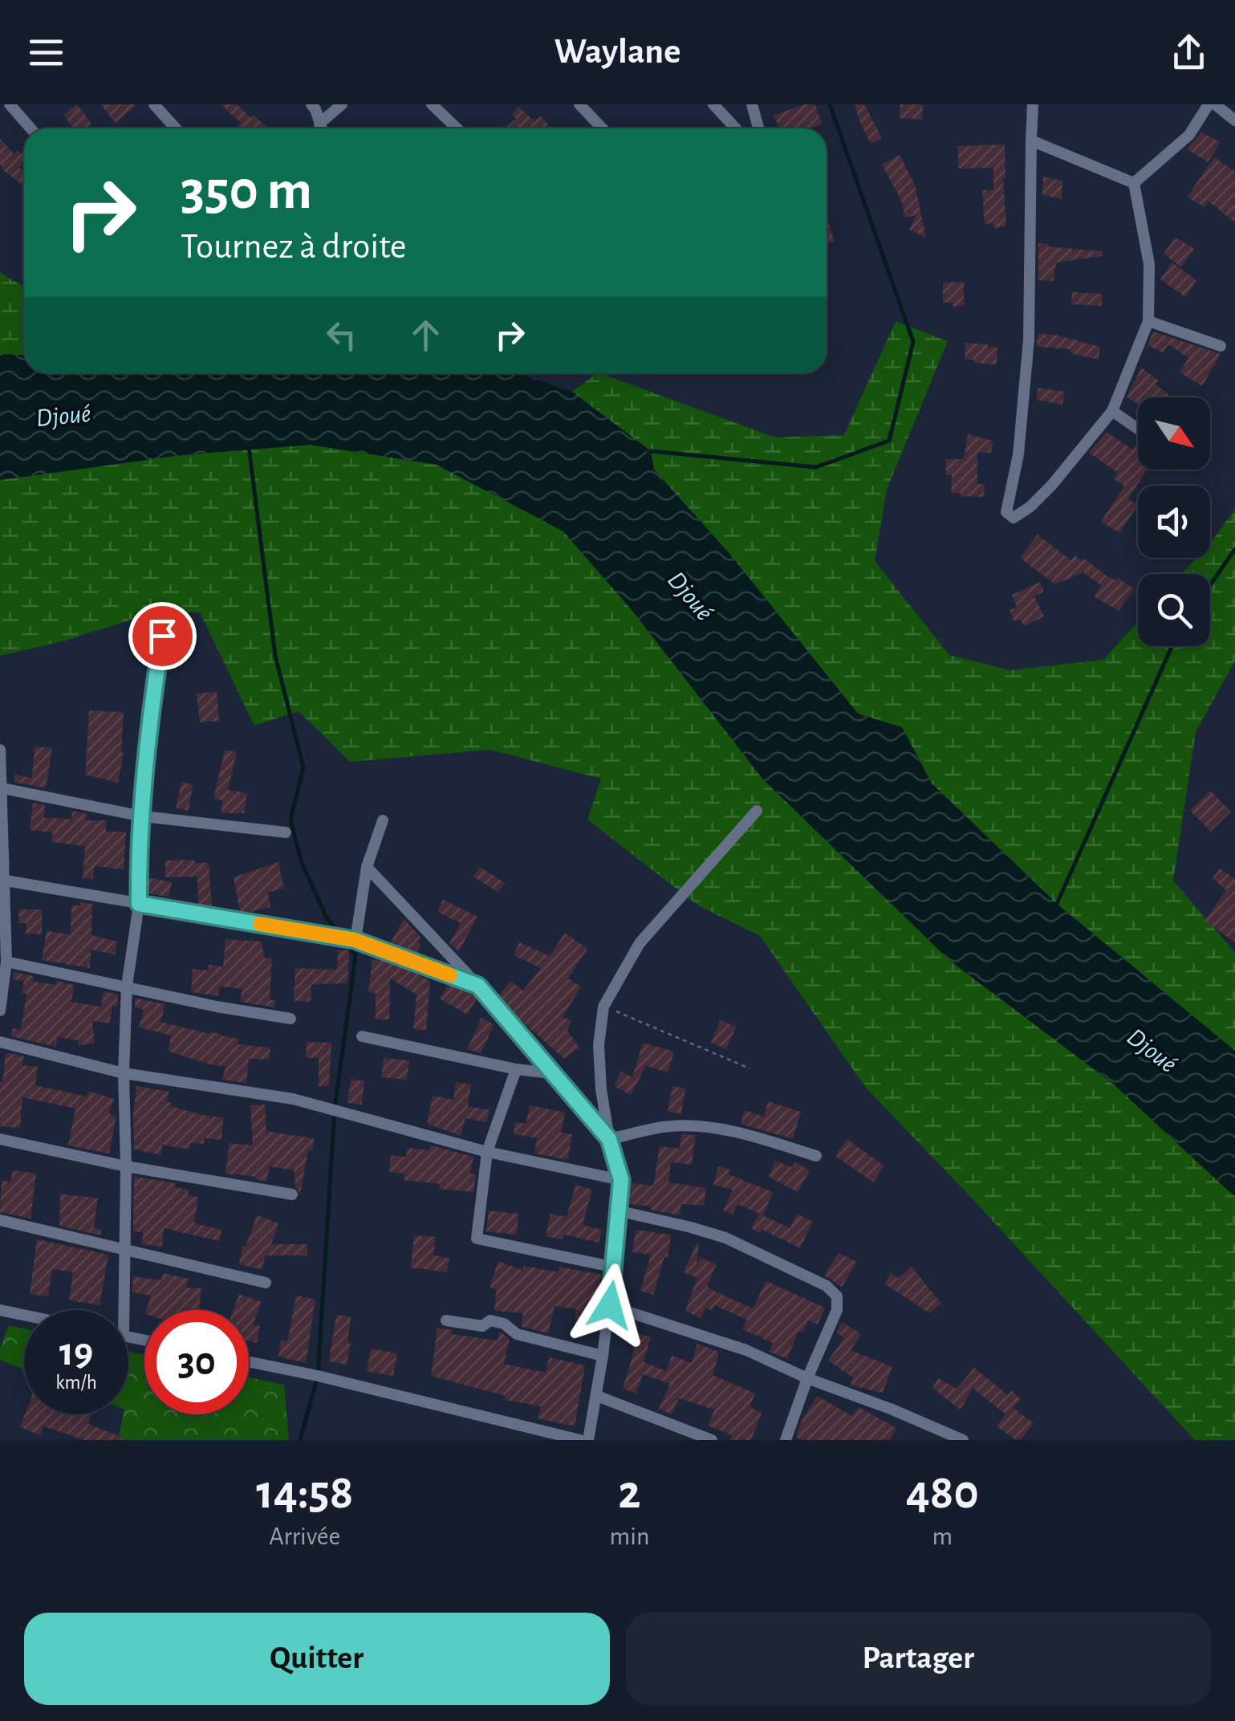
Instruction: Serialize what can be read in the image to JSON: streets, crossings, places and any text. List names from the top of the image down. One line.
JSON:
{"water":["Djoué"],"north":"bottom right","page":{"header":"Waylane","turn":["350 m","Tournez à droite"],"speed":"19 km/h","limit":"30","eta":["14:58","Arrivée","2","min","480","m"],"buttons":["Quitter","Partager"]}}
